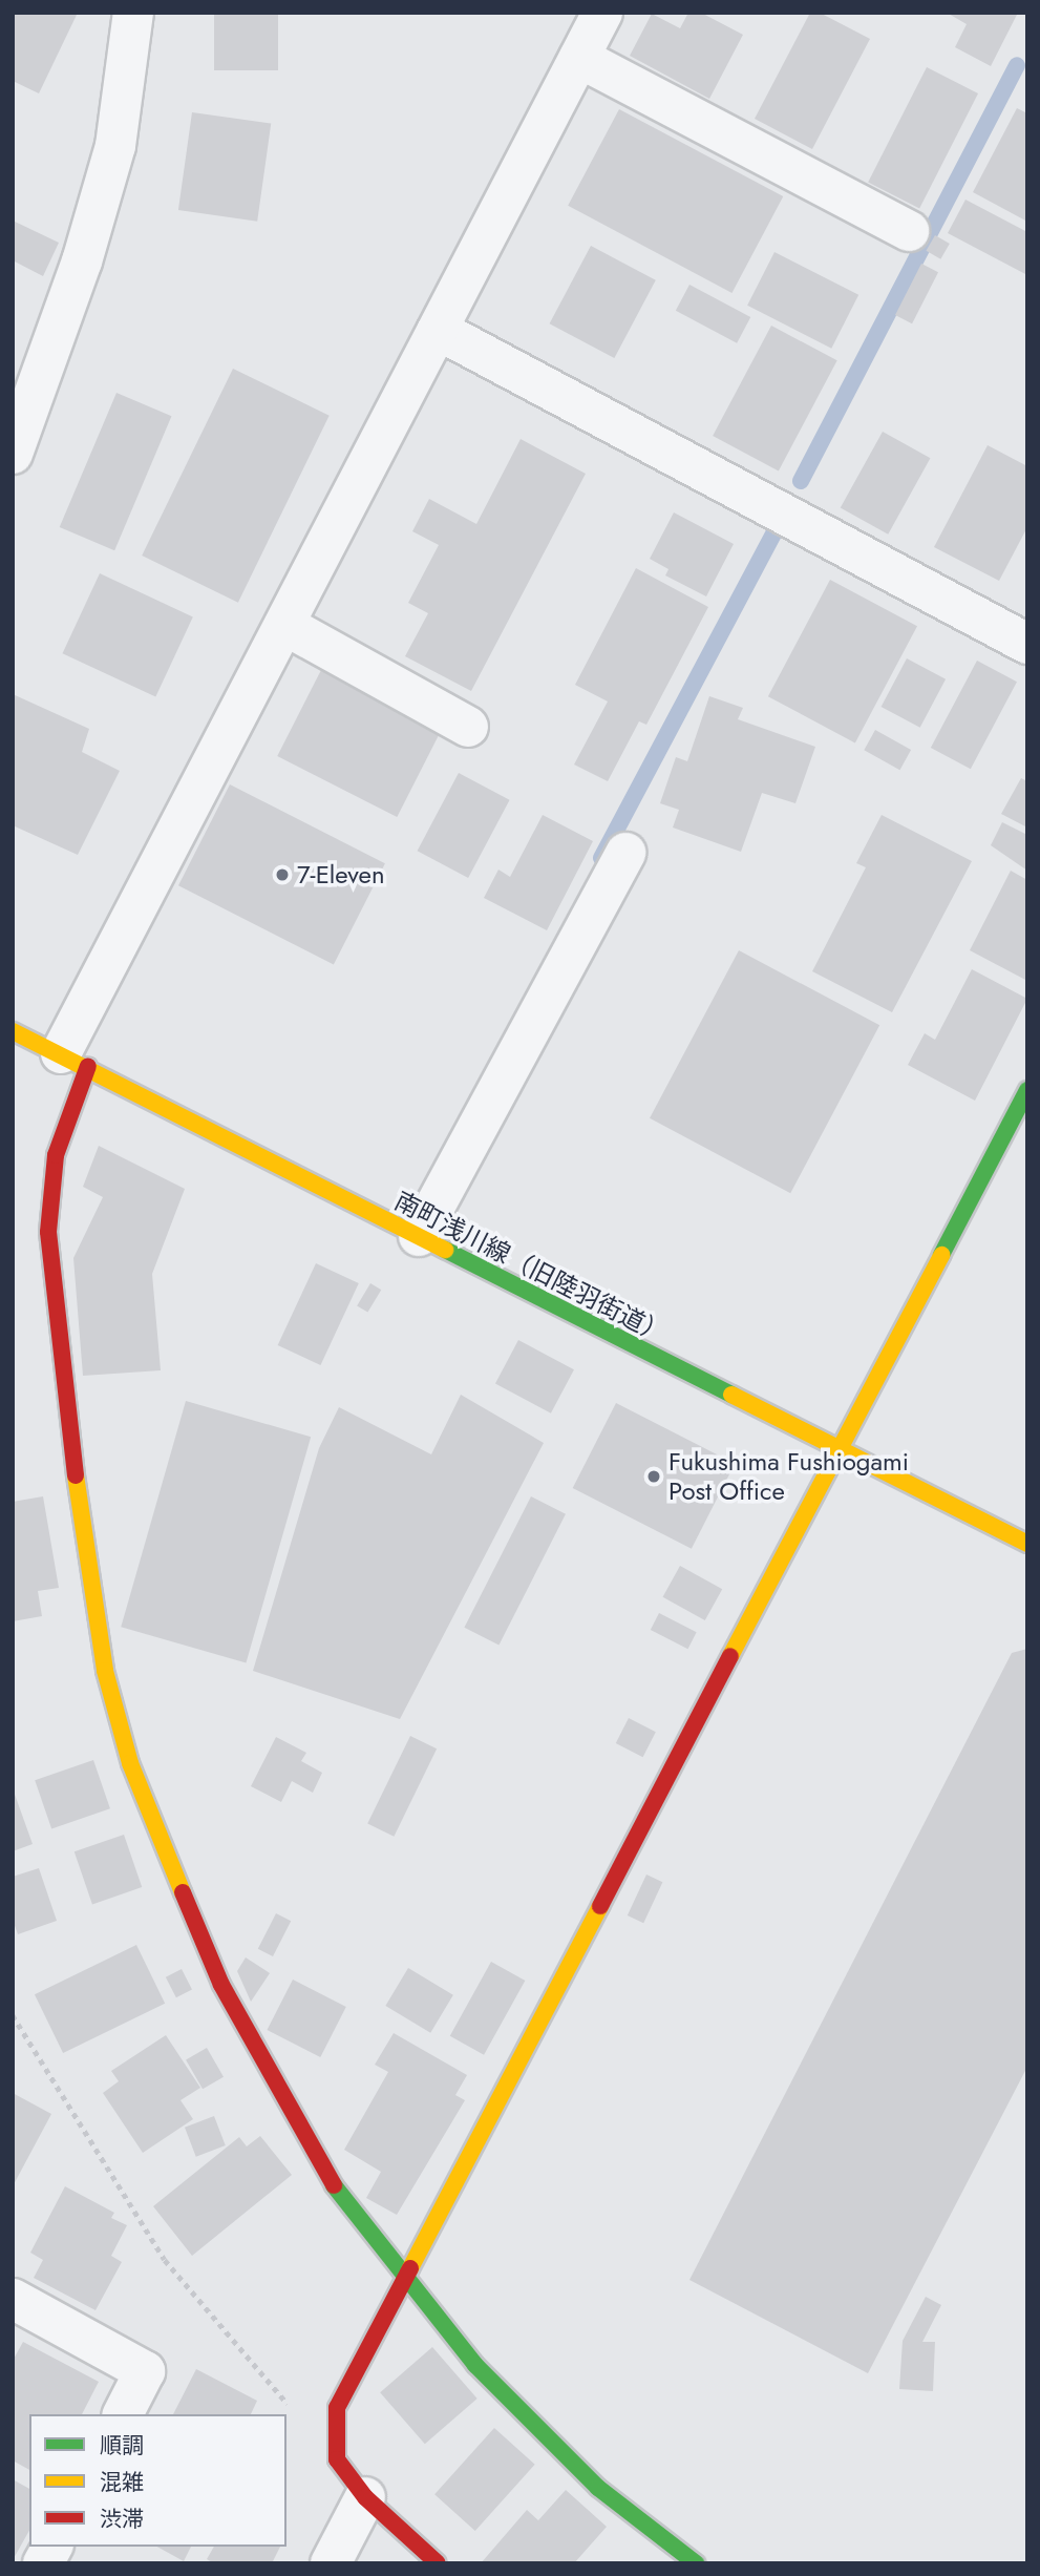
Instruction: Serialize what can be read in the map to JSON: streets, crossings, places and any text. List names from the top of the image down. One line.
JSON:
{"streets":{"street":["南町浅川線（旧陸羽街道）"]},"places":["7-Eleven","Fukushima Fushiogami Post Office"],"legend":["順調","混雑","渋滞"]}
